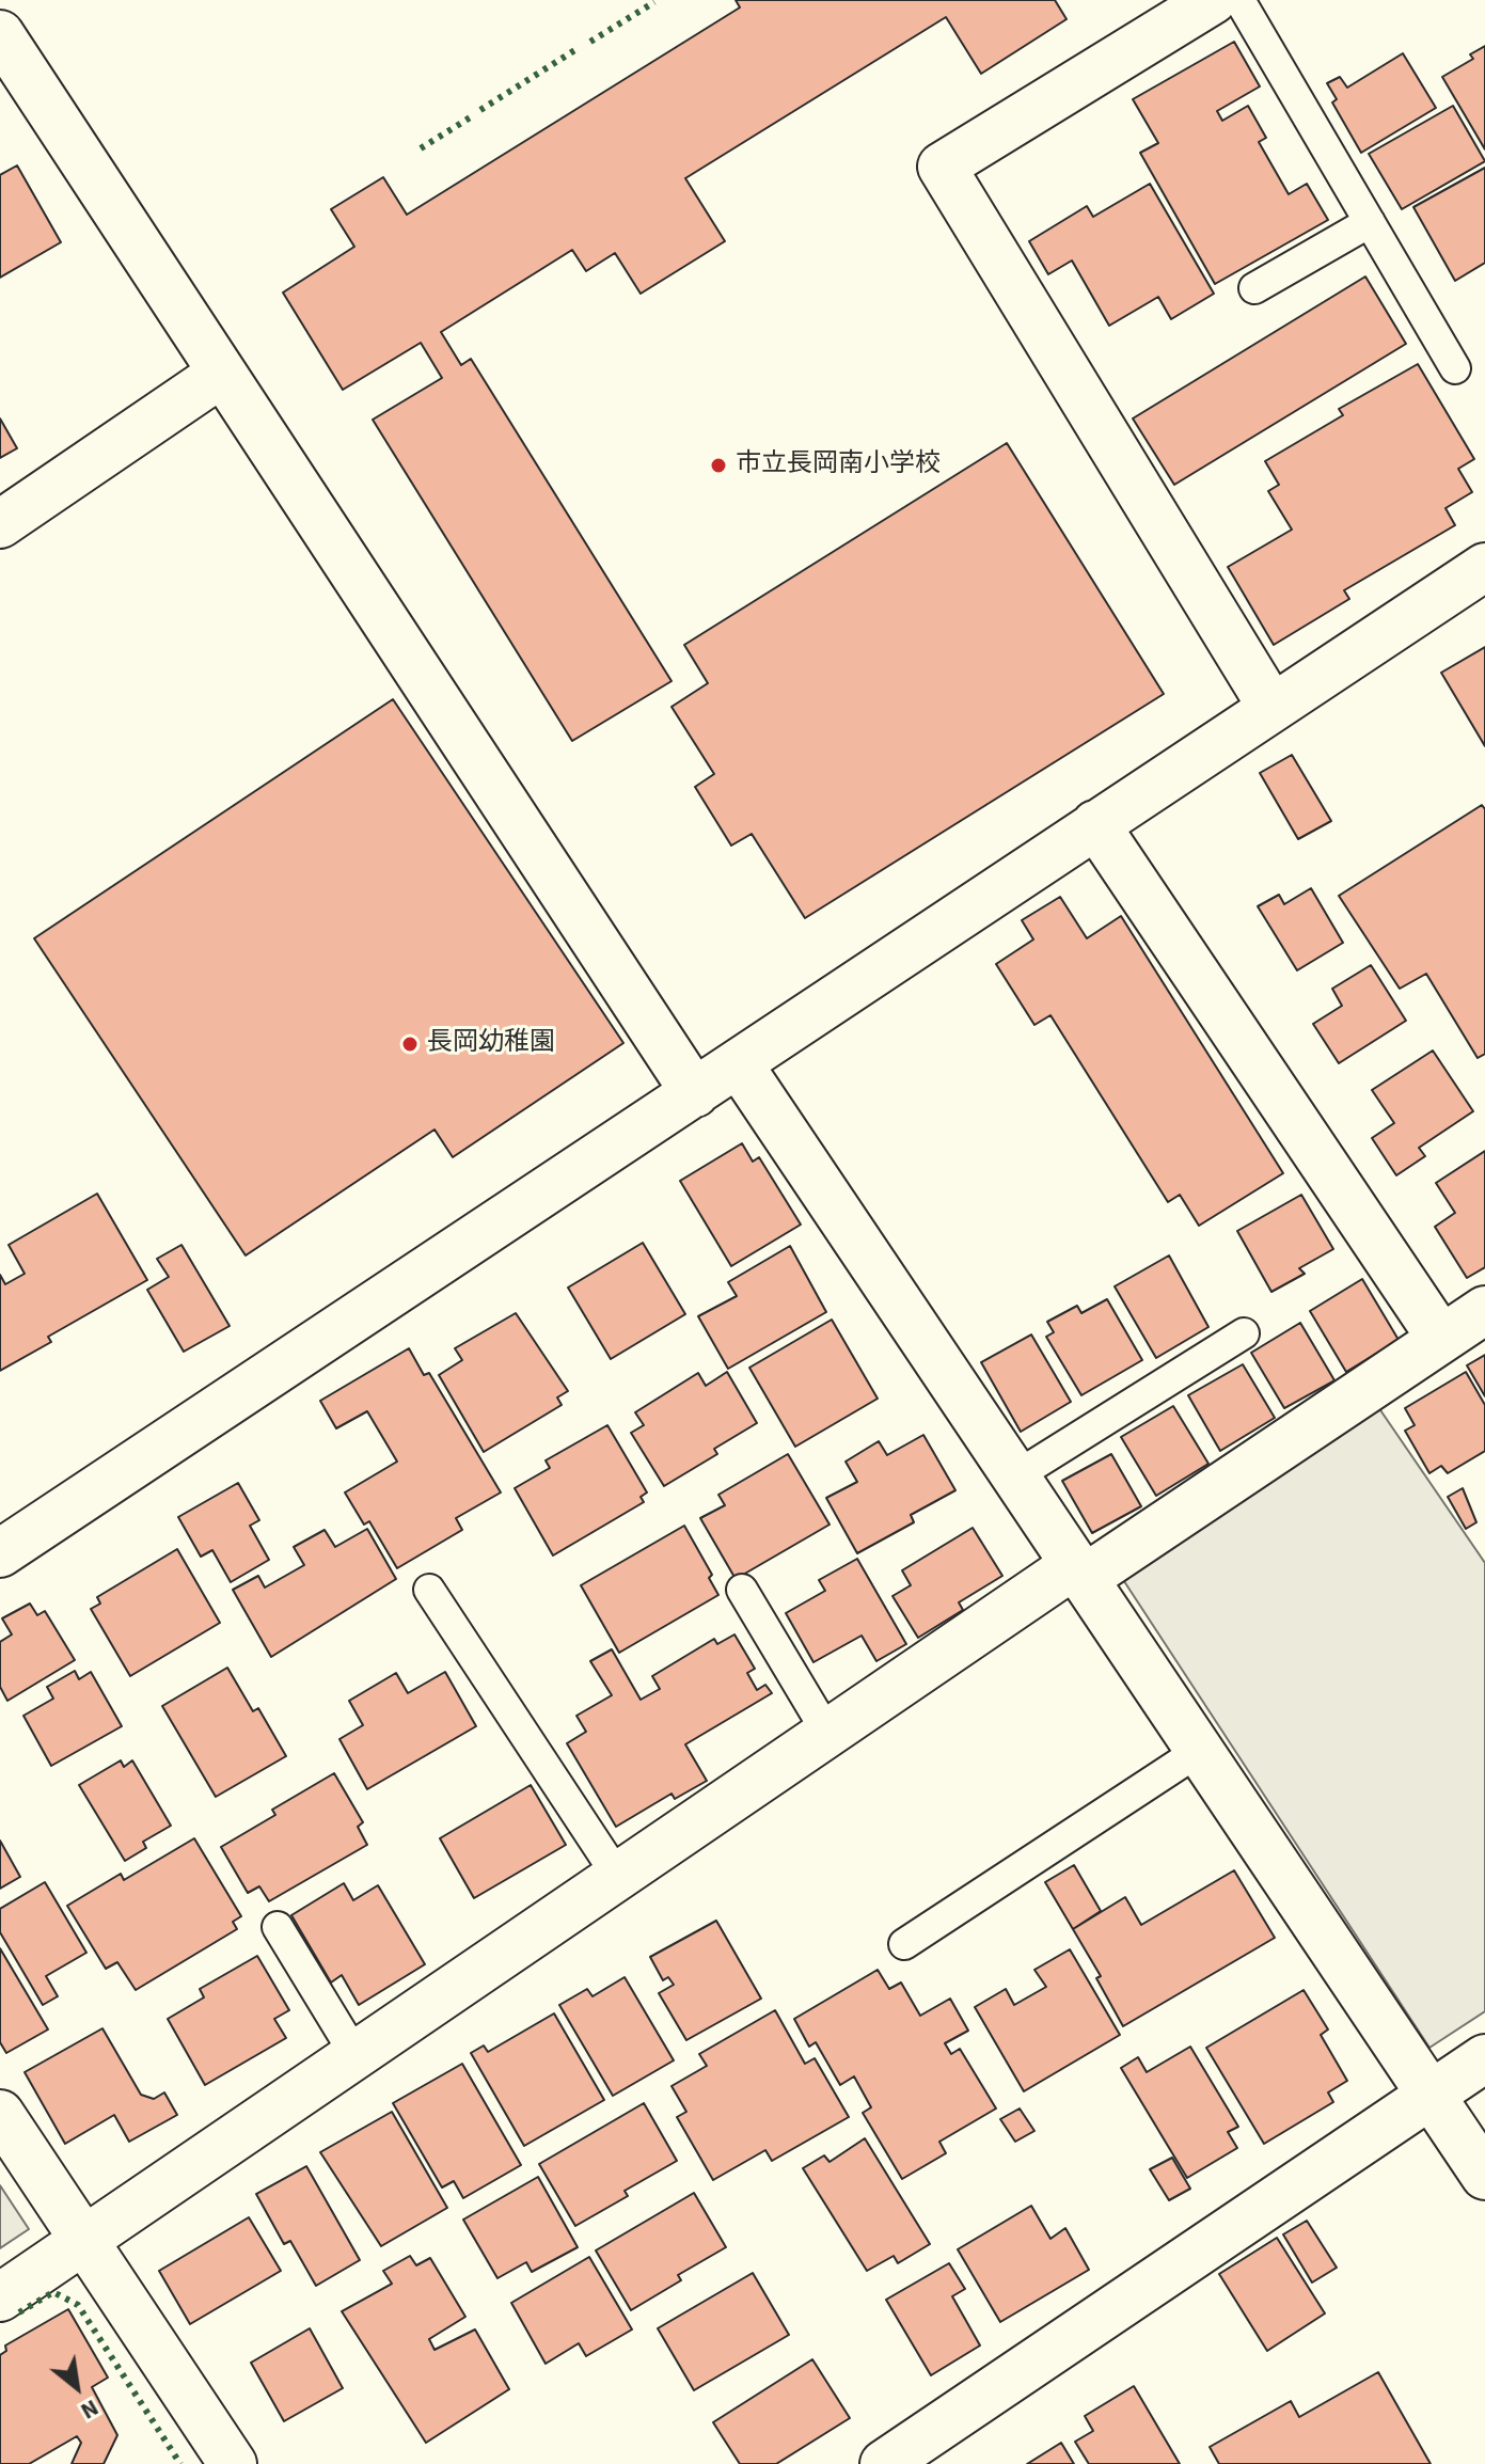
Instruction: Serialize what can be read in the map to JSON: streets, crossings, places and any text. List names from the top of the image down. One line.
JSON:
{"places":["市立長岡南小学校","長岡幼稚園"],"north":"bottom right"}
